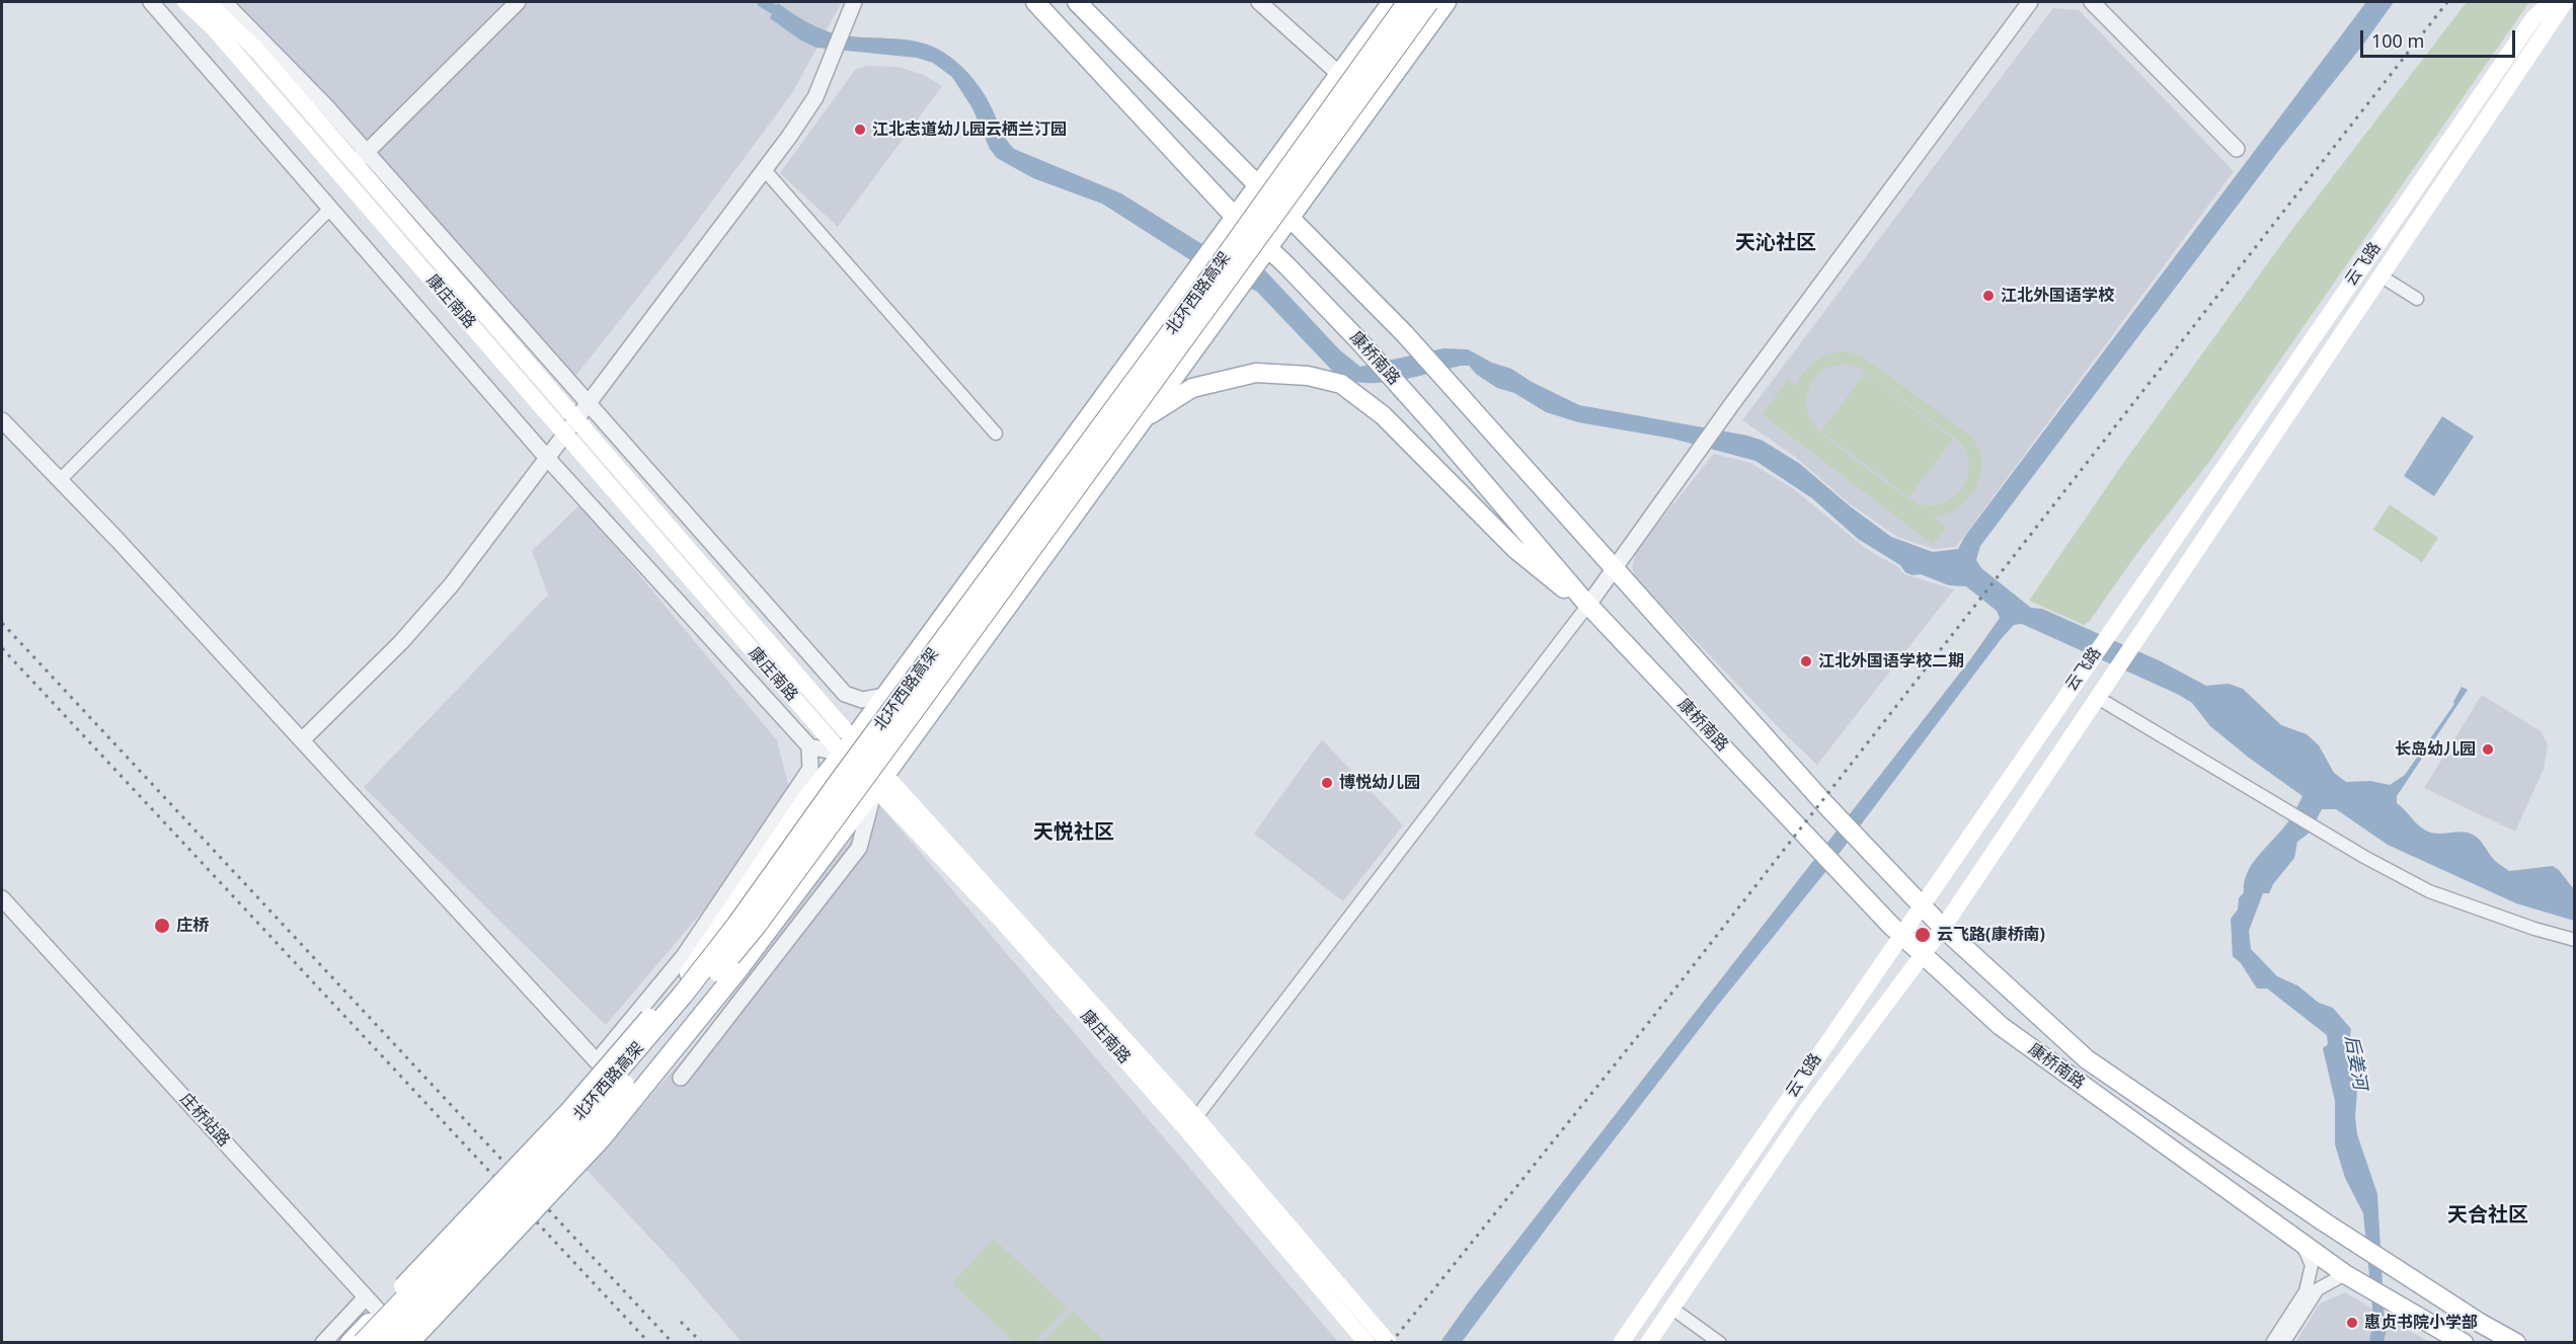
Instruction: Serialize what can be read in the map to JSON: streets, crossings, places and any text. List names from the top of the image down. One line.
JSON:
{"streets":{"highway":["北环西路高架"],"main road":["云飞路","康庄南路","康桥南路"],"street":["庄桥站路"]},"crossings":[["云飞路","康桥南路"]],"districts":["天沁社区","天悦社区","天合社区"],"water":["后姜河"],"places":["江北志道幼儿园云栖兰汀园","江北外国语学校","江北外国语学校二期","长岛幼儿园","博悦幼儿园","庄桥","云飞路(康桥南)","惠贞书院小学部"],"scale_bar":"100 m"}
